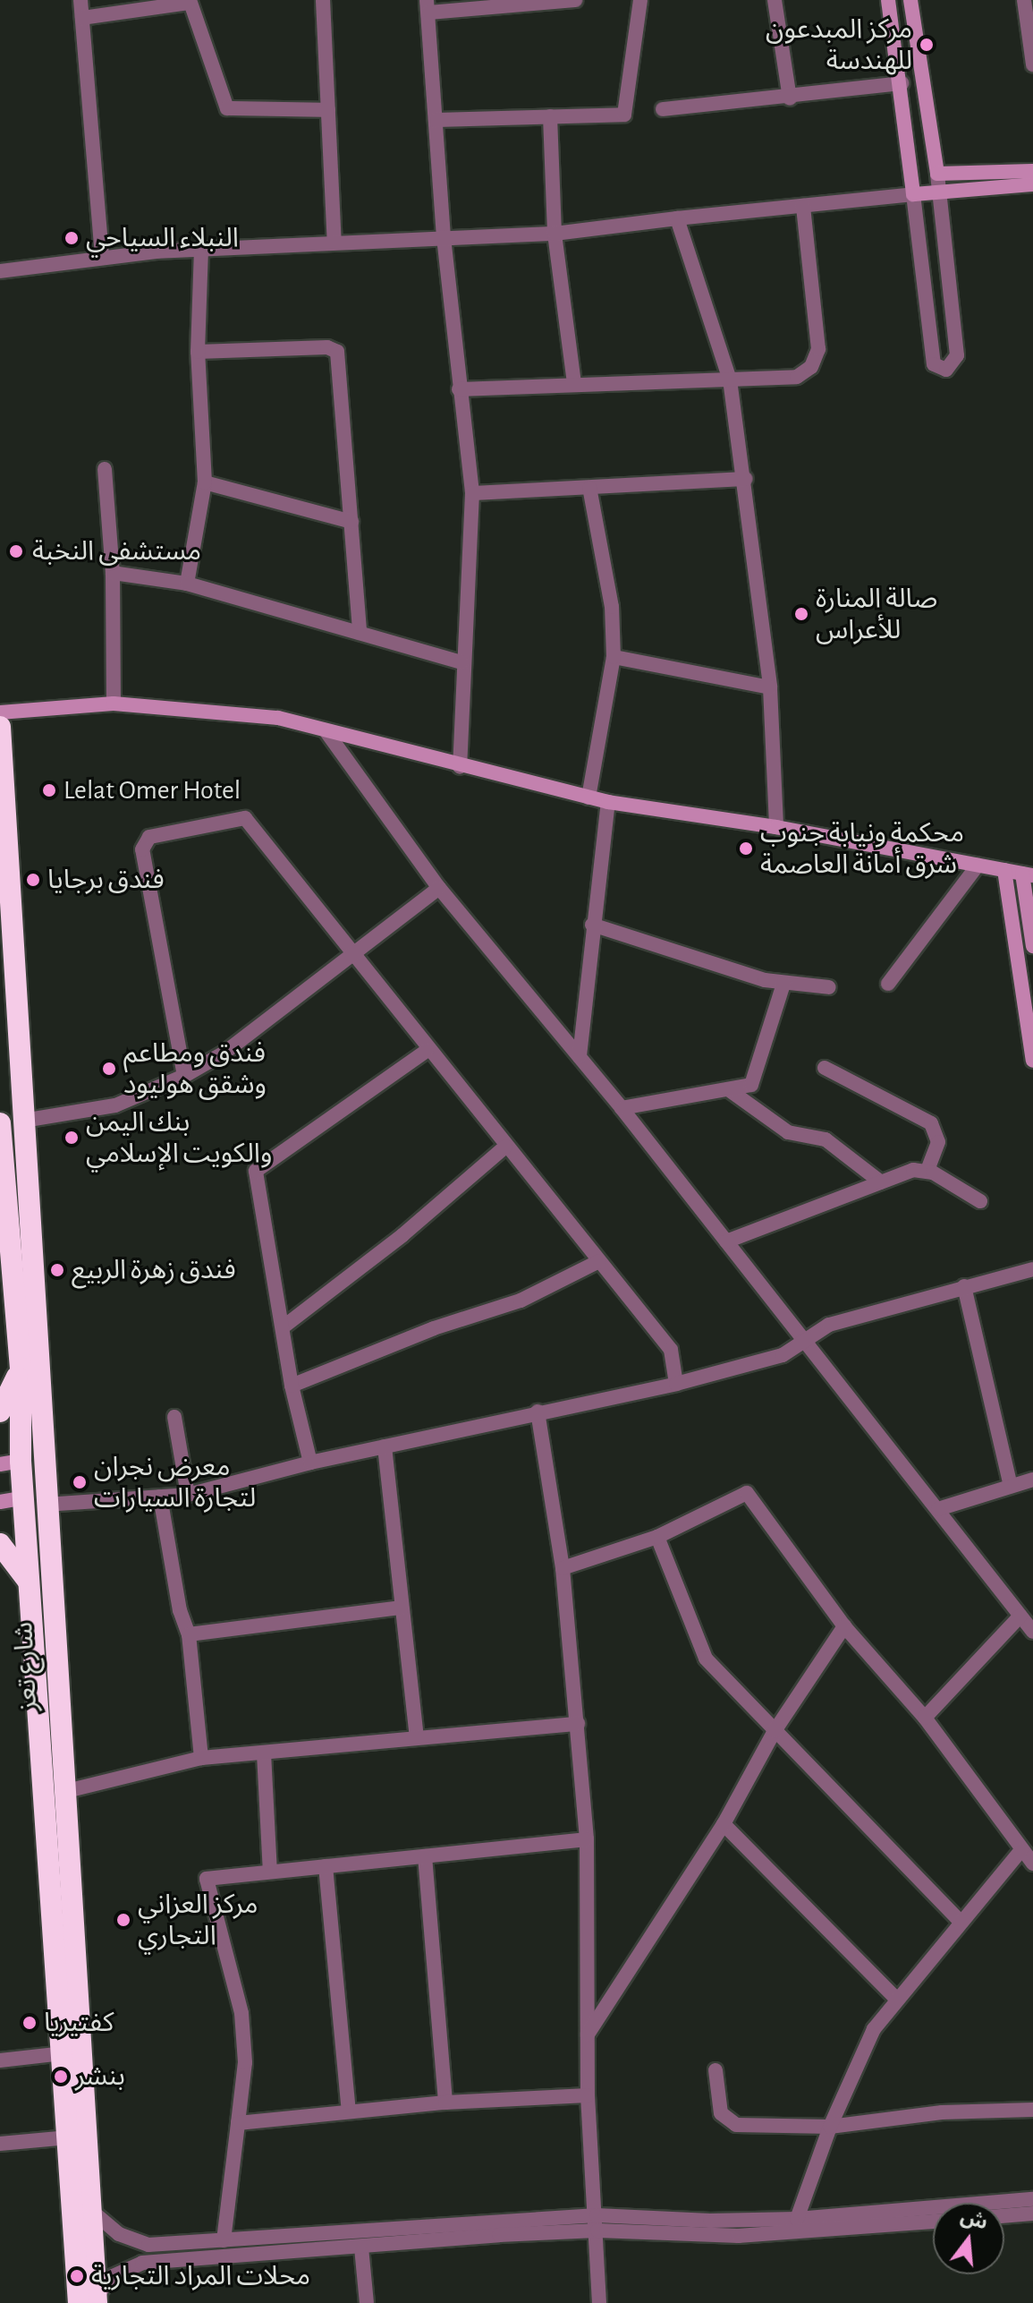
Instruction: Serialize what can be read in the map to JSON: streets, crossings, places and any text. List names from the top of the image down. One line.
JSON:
{"streets":{"highway":["شارع تعز"]},"places":["مركز المبدعون للهندسة","النبلاء السياحي","مستشفى النخبة","صالة المنارة للأعراس","Lelat Omer Hotel","محكمة ونيابة جنوب شرق أمانة العاصمة","فندق برجايا","فندق ومطاعم وشقق هوليود","بنك اليمن والكويت الإسلامي","فندق زهرة الربيع","معرض نجران لتجارة السيارات","مركز العزاني التجاري","كفتيريا","بنشر","محلات المراد التجارية"],"north":"top"}
